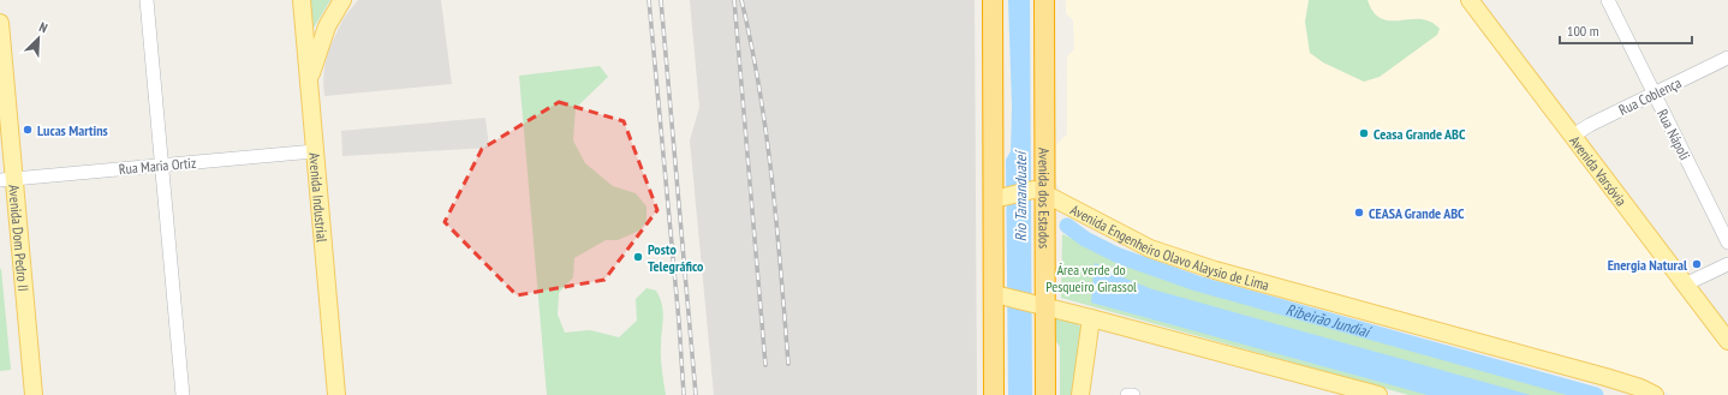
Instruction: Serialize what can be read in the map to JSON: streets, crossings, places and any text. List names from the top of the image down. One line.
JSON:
{"streets":{"highway":["Avenida dos Estados"],"main road":["Avenida Varsóvia","Avenida Industrial","Avenida Dom Pedro II","Avenida Engenheiro Olavo Alaysio de Lima"],"street":["Rua Coblença","Rua Nápoli","Rua Maria Ortiz"]},"crossings":[["Rua Coblença","Rua Nápoli"],["Rua Coblença","Avenida Varsóvia"],["Rua Maria Ortiz","Avenida Industrial"],["Rua Maria Ortiz","Avenida Dom Pedro II"],["Avenida dos Estados","Avenida Engenheiro Olavo Alaysio de Lima"]],"water":["Rio Tamanduateí","Ribeirão Jundiaí"],"parks":["Área verde do Pesqueiro Girassol"],"places":["Lucas Martins","Ceasa Grande ABC","CEASA Grande ABC","Posto Telegráfico","Energia Natural"],"scale_bar":"100 m","north":"top right"}
